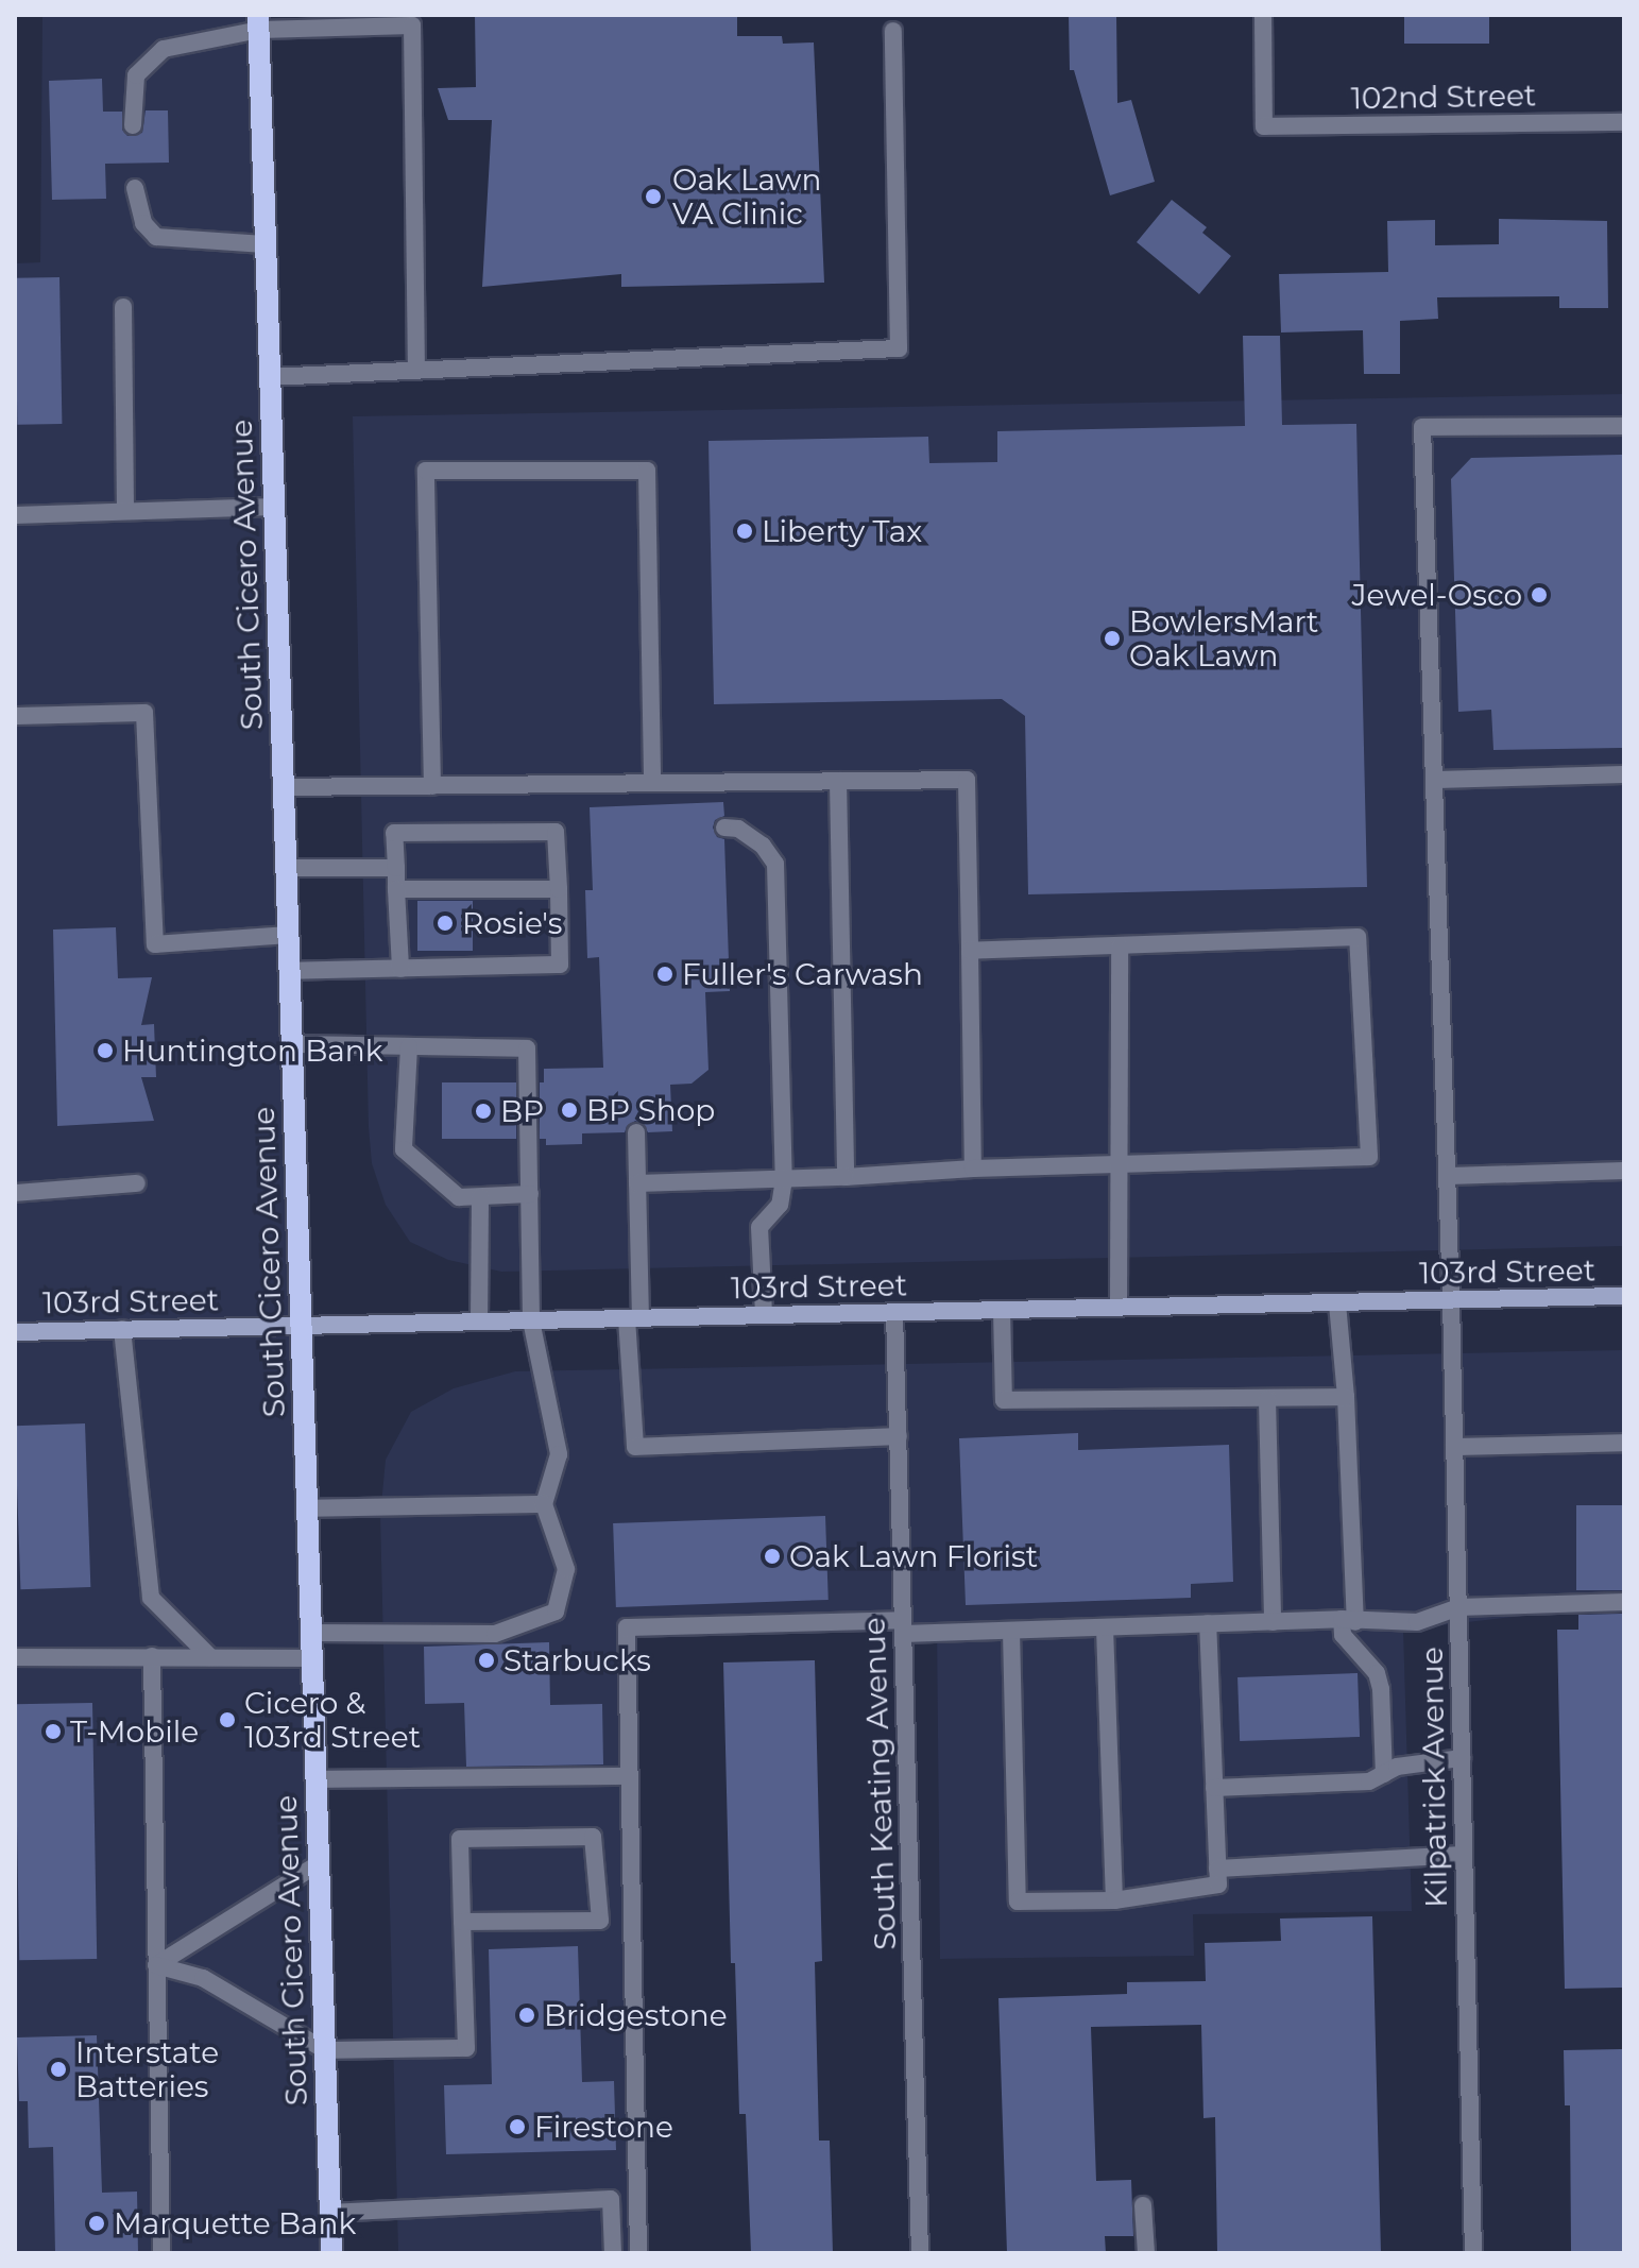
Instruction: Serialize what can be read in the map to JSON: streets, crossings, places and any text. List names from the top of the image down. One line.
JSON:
{"streets":{"main road":["South Cicero Avenue","103rd Street"],"street":["102nd Street","Kilpatrick Avenue","South Keating Avenue"]},"crossings":[["South Cicero Avenue","103rd Street"],["103rd Street","Kilpatrick Avenue"],["103rd Street","South Keating Avenue"]],"places":["Oak Lawn VA Clinic","Liberty Tax","Jewel-Osco","BowlersMart Oak Lawn","Rosie's","Fuller's Carwash","Huntington Bank","BP Shop","BP","Oak Lawn Florist","Starbucks","Cicero & 103rd Street","T-Mobile","Bridgestone","Interstate Batteries","Firestone","Marquette Bank"]}
